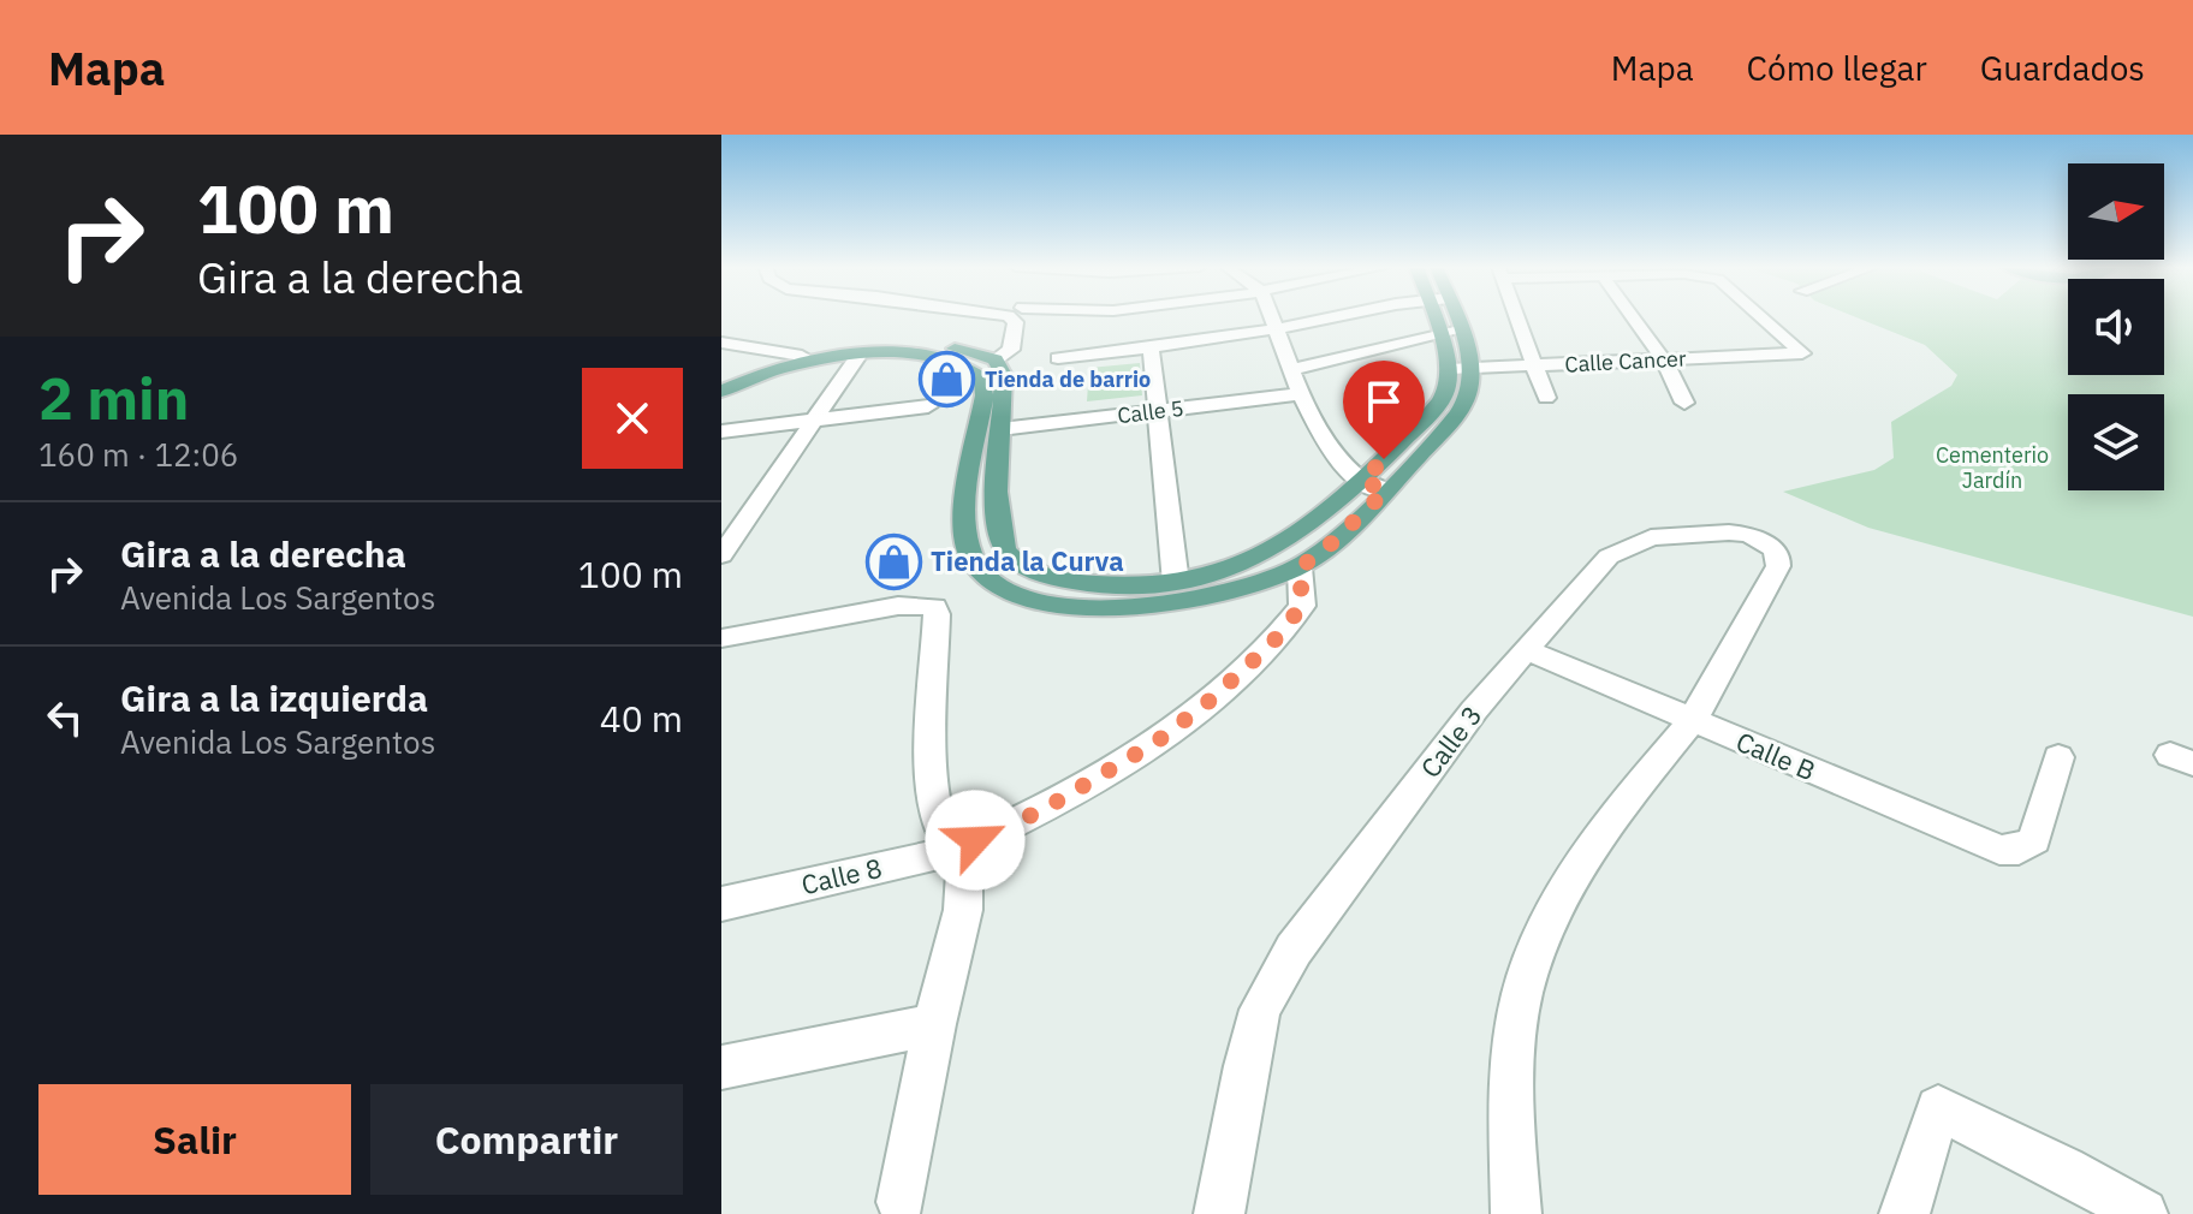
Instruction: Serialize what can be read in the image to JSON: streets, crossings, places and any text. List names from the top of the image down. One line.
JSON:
{"streets":{"street":["Calle Cancer","Calle 5","Calle 3","Calle B","Calle 8"]},"crossings":[["Calle 3","Calle B"]],"parks":["Cementerio Jardín"],"places":{"shop":["Tienda de barrio","Tienda la Curva"]},"north":"right","page":{"header":"Mapa","nav":["Mapa","Cómo llegar","Guardados"],"turn":["100 m","Gira a la derecha"],"heading":["2 min","160 m · 12:06"],"list":[{"name":"Gira a la derecha","note":"Avenida Los Sargentos","value":"100 m"},{"name":"Gira a la izquierda","note":"Avenida Los Sargentos","value":"40 m"}],"buttons":["Salir","Compartir"]}}
